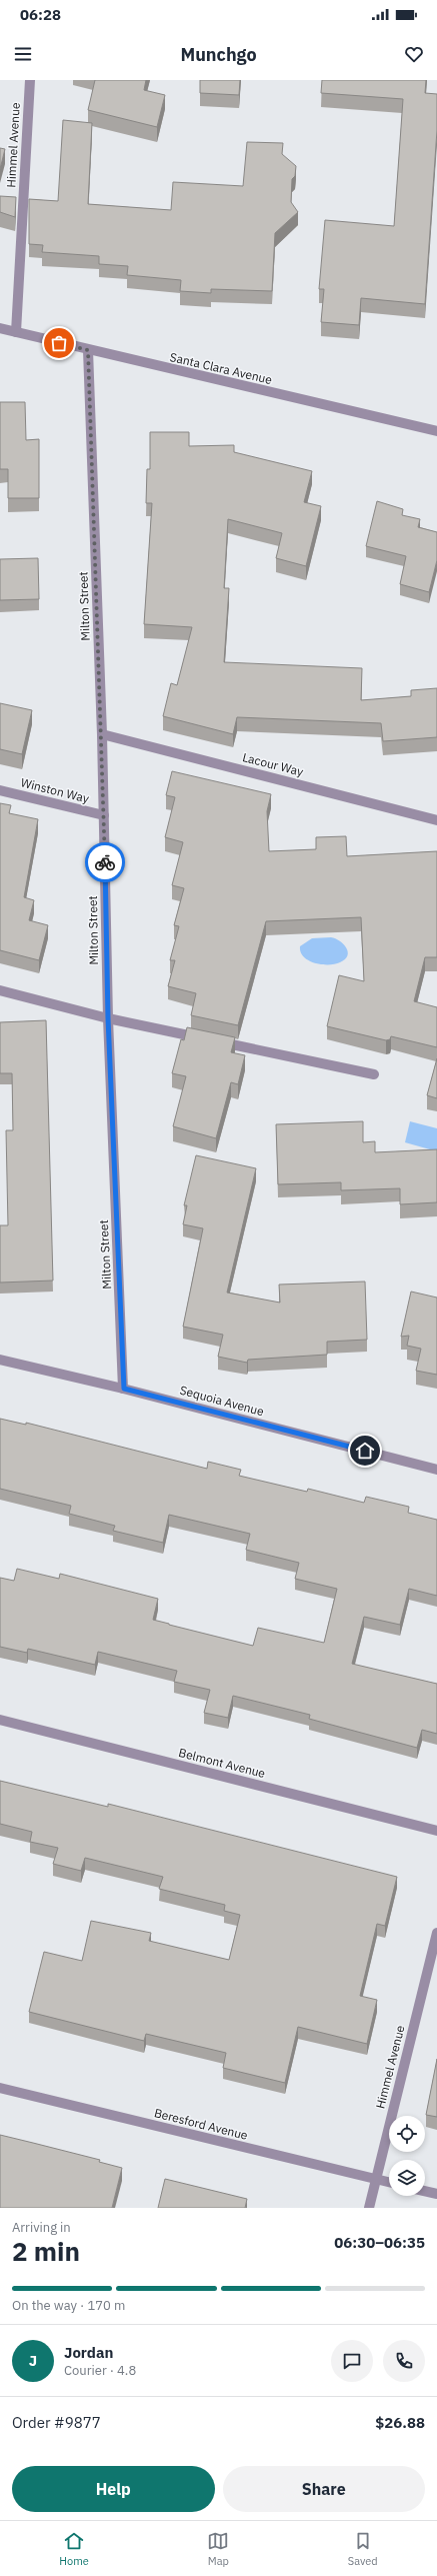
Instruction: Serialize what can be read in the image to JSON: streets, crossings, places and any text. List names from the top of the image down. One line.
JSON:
{"streets":{"street":["Himmel Avenue","Santa Clara Avenue","Milton Street","Lacour Way","Winston Way","Sequoia Avenue","Belmont Avenue","Beresford Avenue"]},"crossings":[["Himmel Avenue","Santa Clara Avenue"],["Himmel Avenue","Beresford Avenue"],["Santa Clara Avenue","Milton Street"],["Milton Street","Lacour Way"],["Milton Street","Winston Way"],["Milton Street","Sequoia Avenue"]],"page":{"status":"06:28","header":"Munchgo","heading":["2 min","Arriving in","06:30–06:35"],"panel":["Jordan","Courier · 4.8","Order #9877","$26.88"],"bar":"On the way · 170 m","round":"J","buttons":["Help","Share"],"tabs":["Home","Map","Saved"]}}
